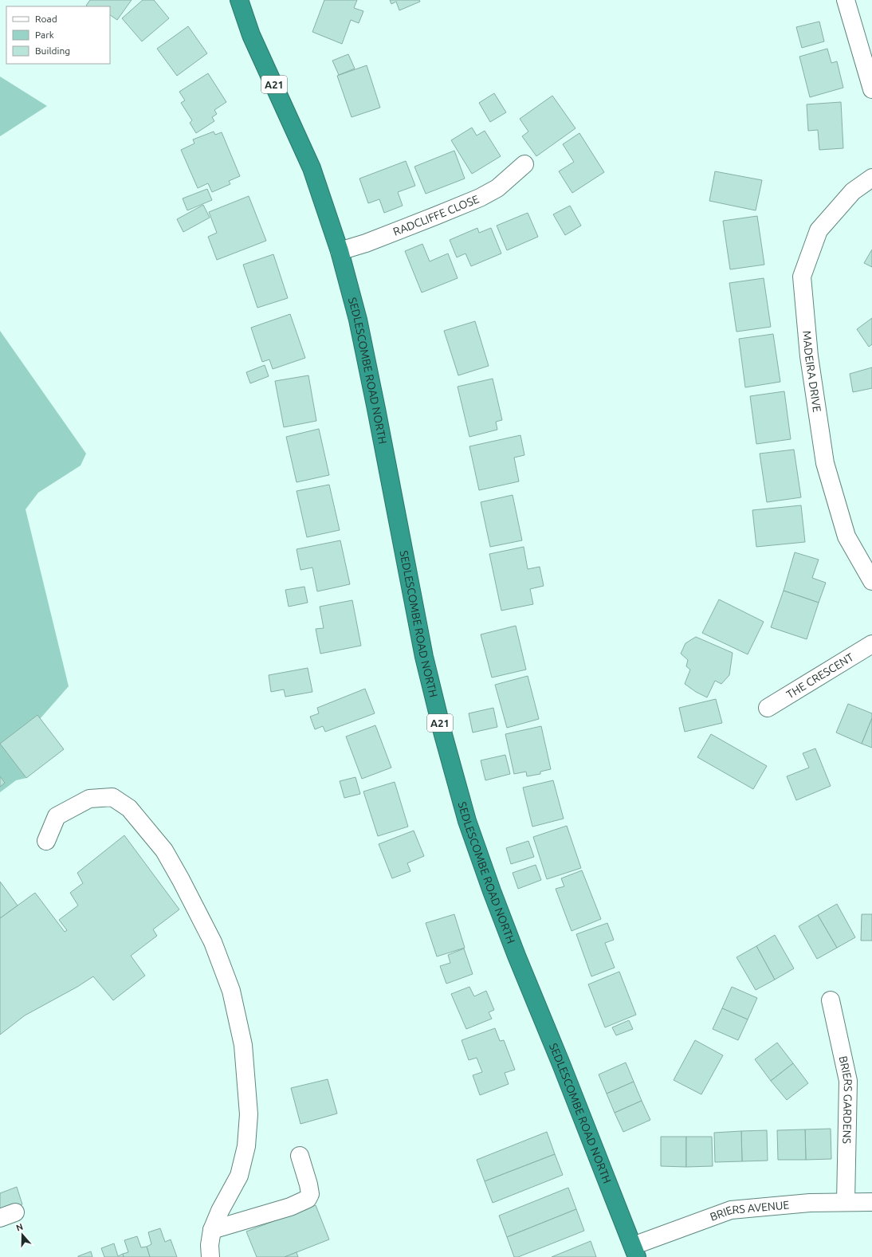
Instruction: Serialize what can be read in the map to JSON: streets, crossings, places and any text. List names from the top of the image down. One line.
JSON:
{"streets":{"highway":["A21","SEDLESCOMBE ROAD NORTH"],"street":["RADCLIFFE CLOSE","MADEIRA DRIVE","THE CRESCENT","BRIERS GARDENS","BRIERS AVENUE"]},"crossings":[["RADCLIFFE CLOSE","SEDLESCOMBE ROAD NORTH"],["SEDLESCOMBE ROAD NORTH","BRIERS AVENUE"],["BRIERS GARDENS","BRIERS AVENUE"]],"legend":["Road","Park","Building"],"north":"top"}
